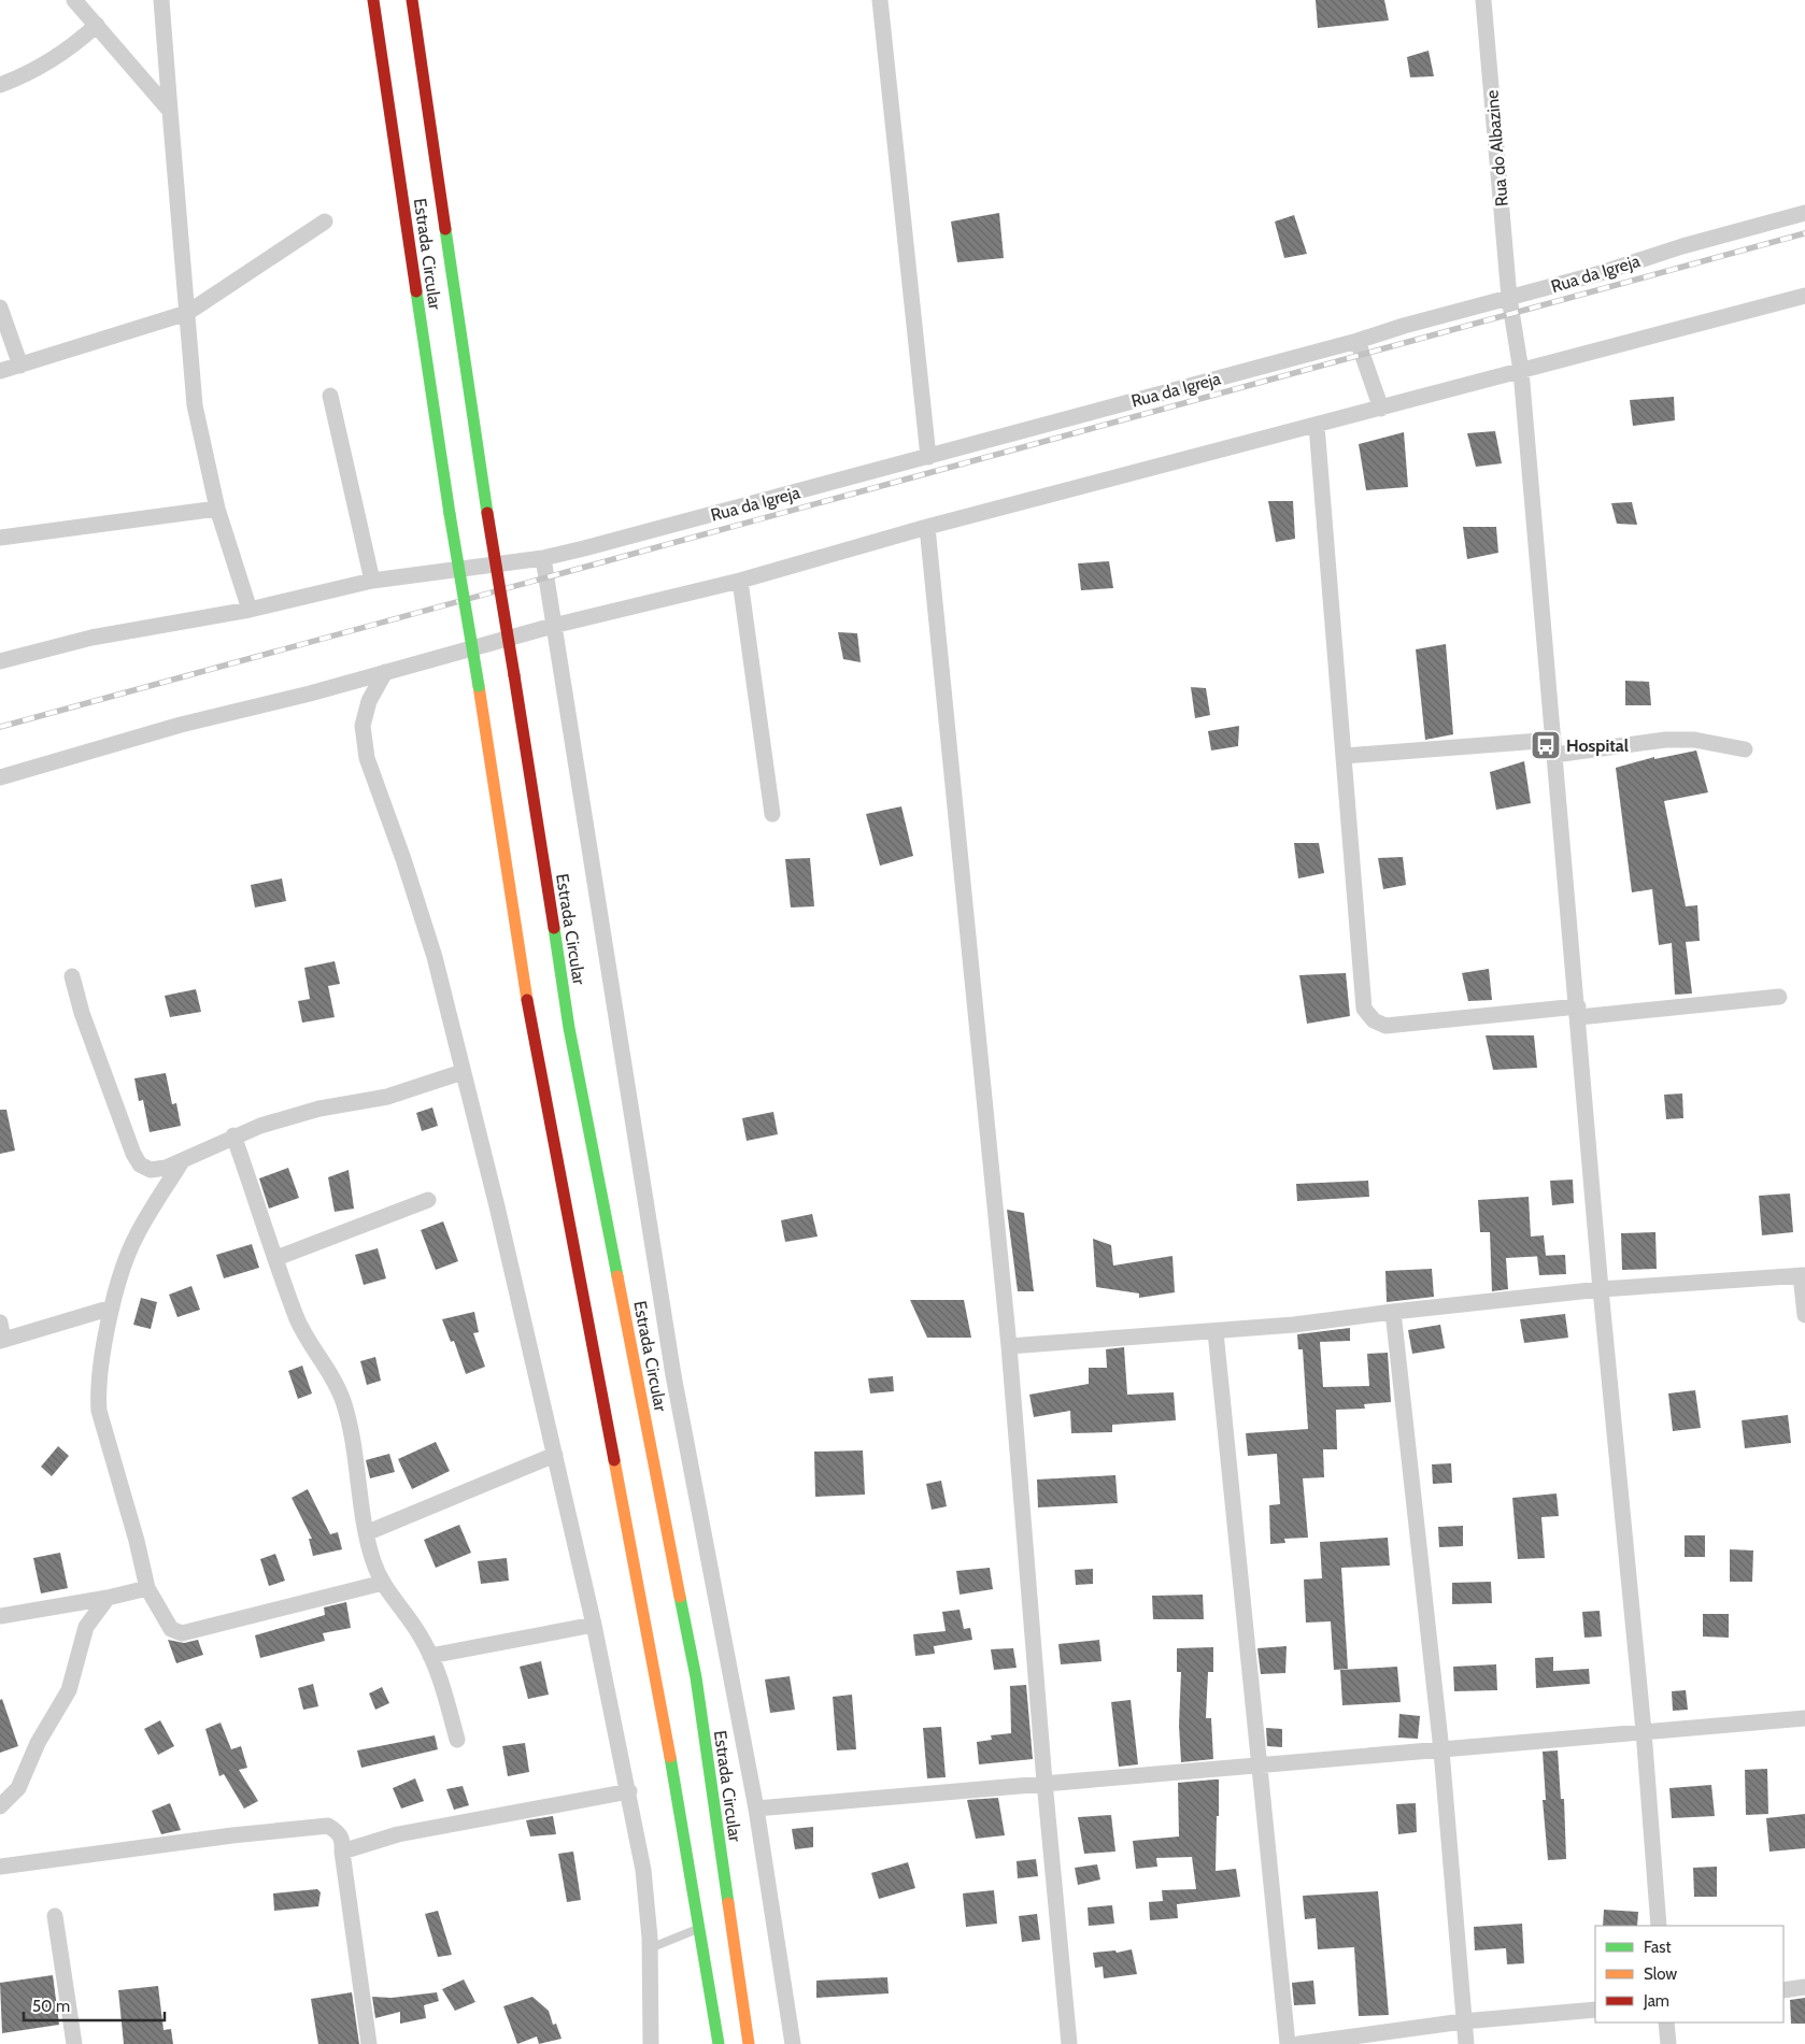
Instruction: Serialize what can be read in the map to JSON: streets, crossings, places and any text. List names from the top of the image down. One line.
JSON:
{"streets":{"main road":["Estrada Circular"],"street":["Rua do Albazine","Rua da Igreja"]},"crossings":[["Rua do Albazine","Rua da Igreja"]],"places":{"bus stop":["Hospital"]},"legend":["Fast","Slow","Jam"],"scale_bar":"50 m"}
